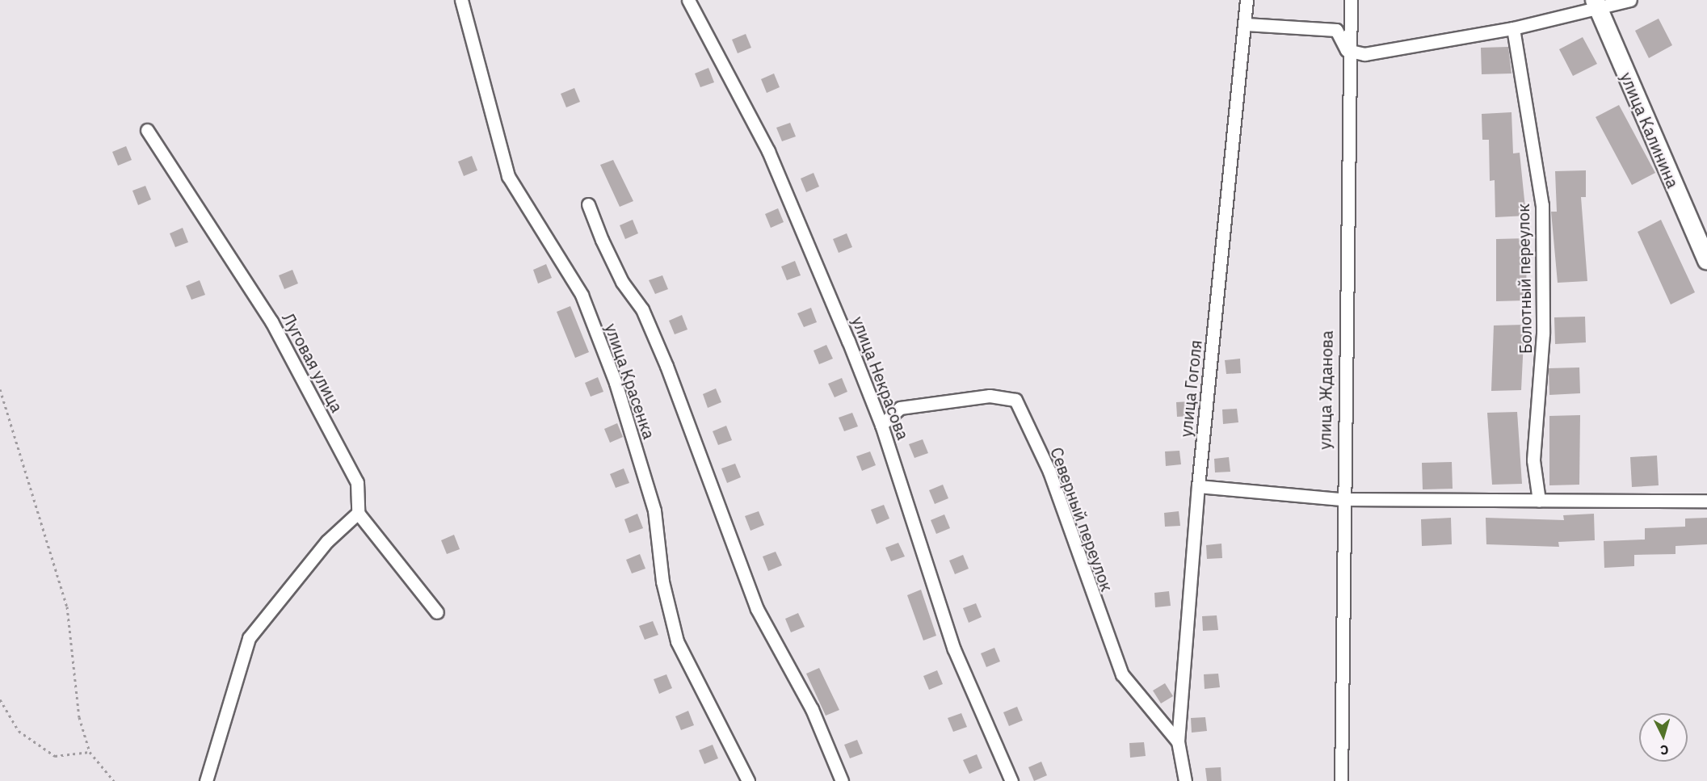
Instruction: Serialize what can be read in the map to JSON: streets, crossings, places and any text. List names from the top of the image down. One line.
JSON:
{"streets":{"street":["улица Калинина","Болотный переулок","Луговая улица","улица Некрасова","улица Красенка","улица Гоголя","улица Жданова","Северный переулок"]},"crossings":[["улица Некрасова","Северный переулок"],["улица Гоголя","Северный переулок"]],"north":"bottom"}
